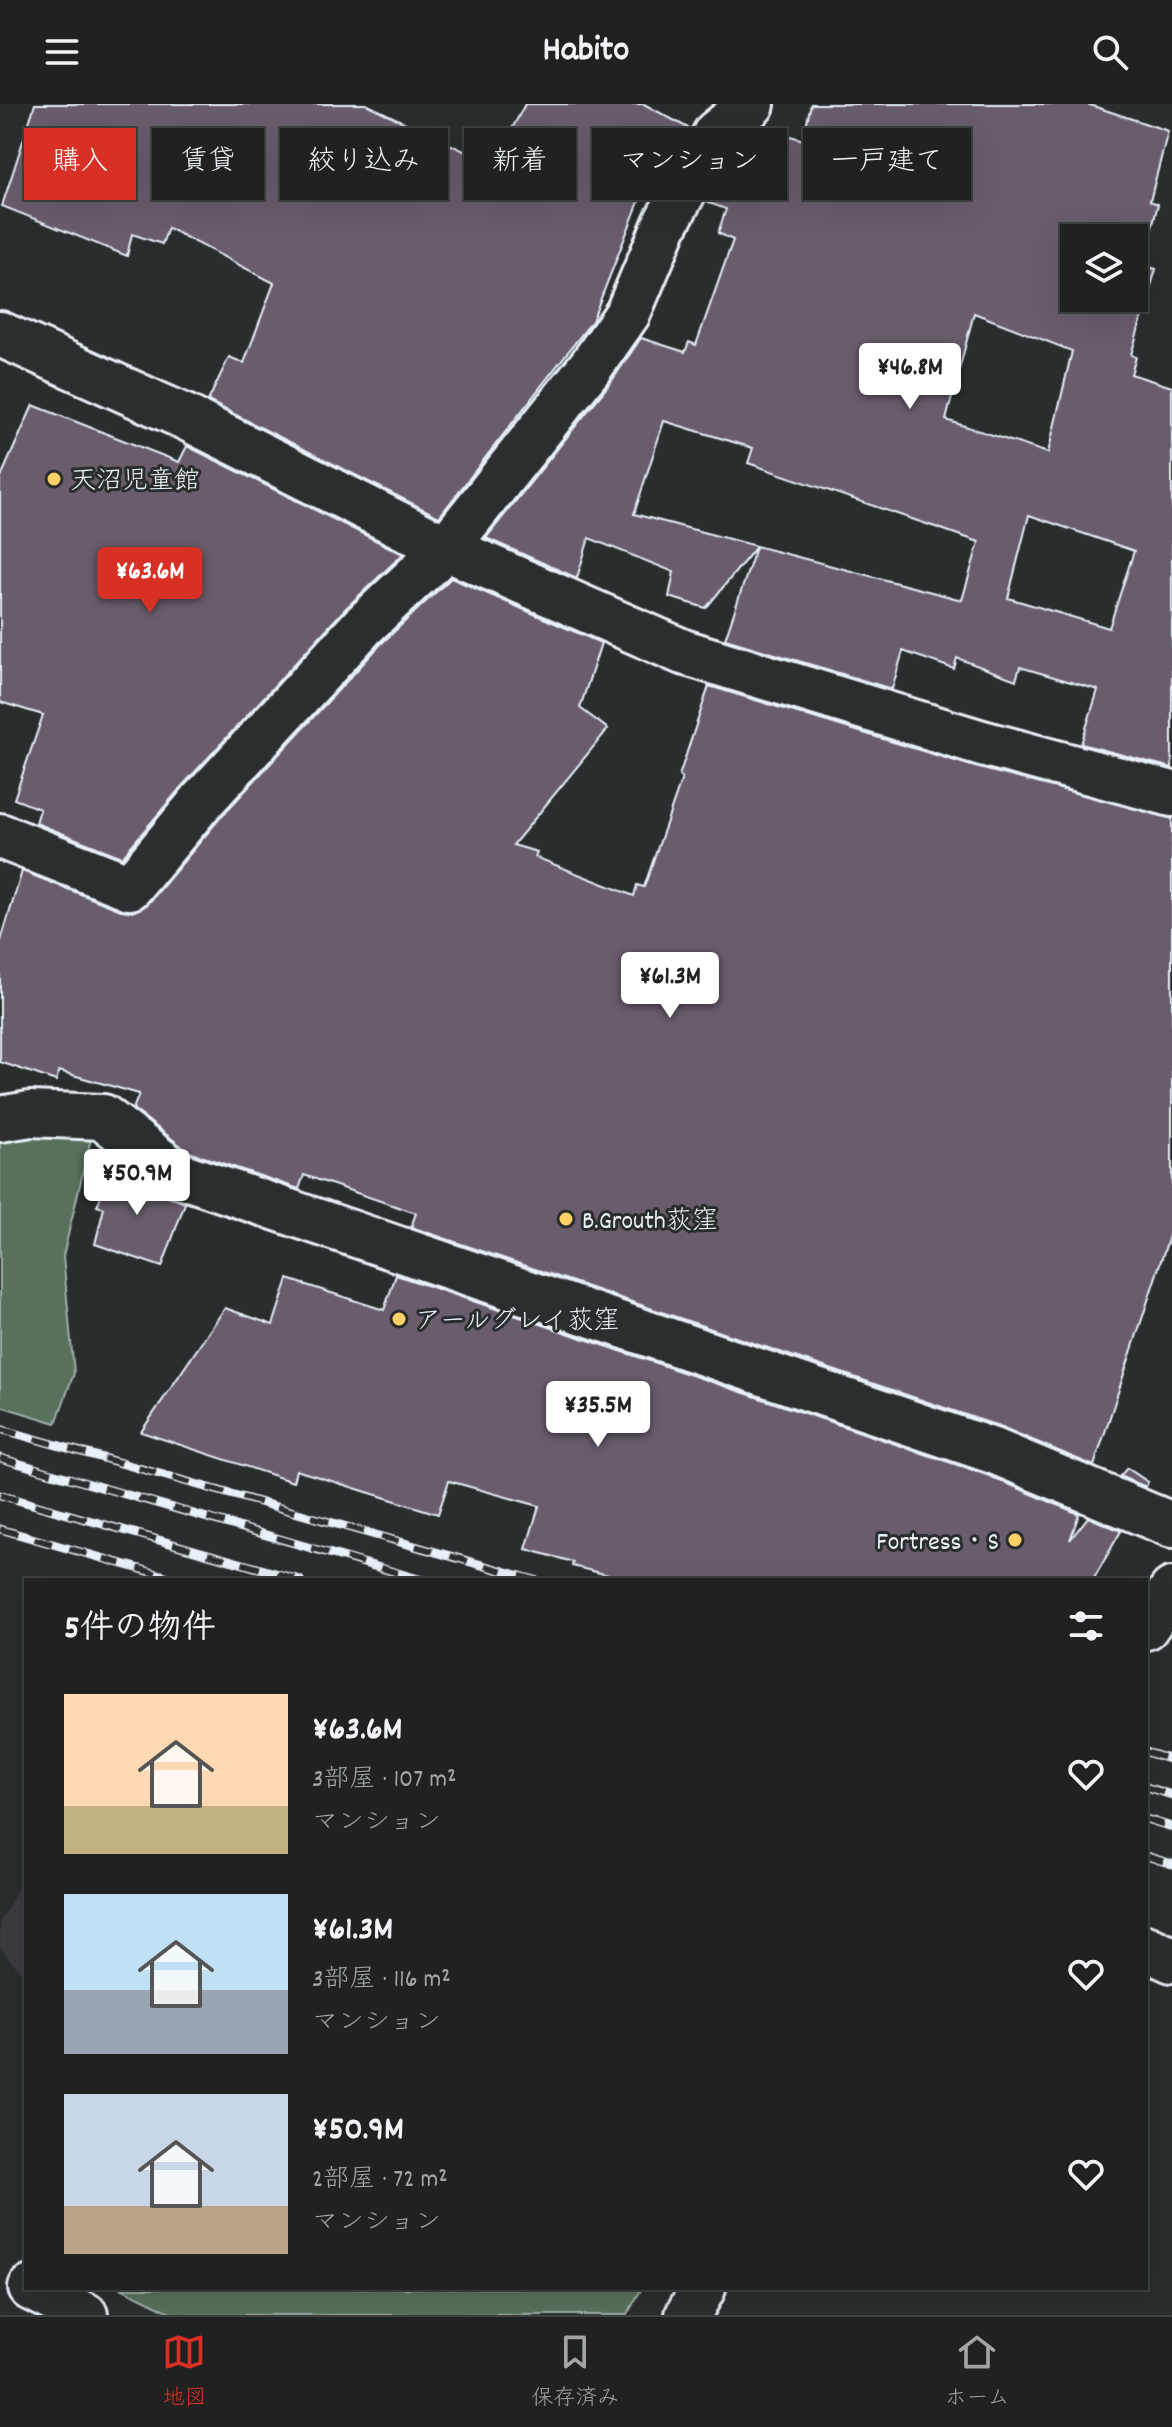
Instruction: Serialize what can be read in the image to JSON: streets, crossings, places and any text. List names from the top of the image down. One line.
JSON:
{"places":["天沼児童館","B.Grouth荻窪","アールグレイ荻窪","Fortress・S"],"page":{"header":"Habito","chip":["購入","賃貸","絞り込み","新着","マンション","一戸建て"],"price":["¥46.8M","¥63.6M","¥61.3M","¥50.9M","¥35.5M"],"heading":"5件の物件","list":[{"name":"¥63.6M","note":"3部屋 · 107 m² · マンション"},{"name":"¥61.3M","note":"3部屋 · 116 m² · マンション"},{"name":"¥50.9M","note":"2部屋 · 72 m² · マンション"}],"tabs":["地図","保存済み","ホーム"]}}
